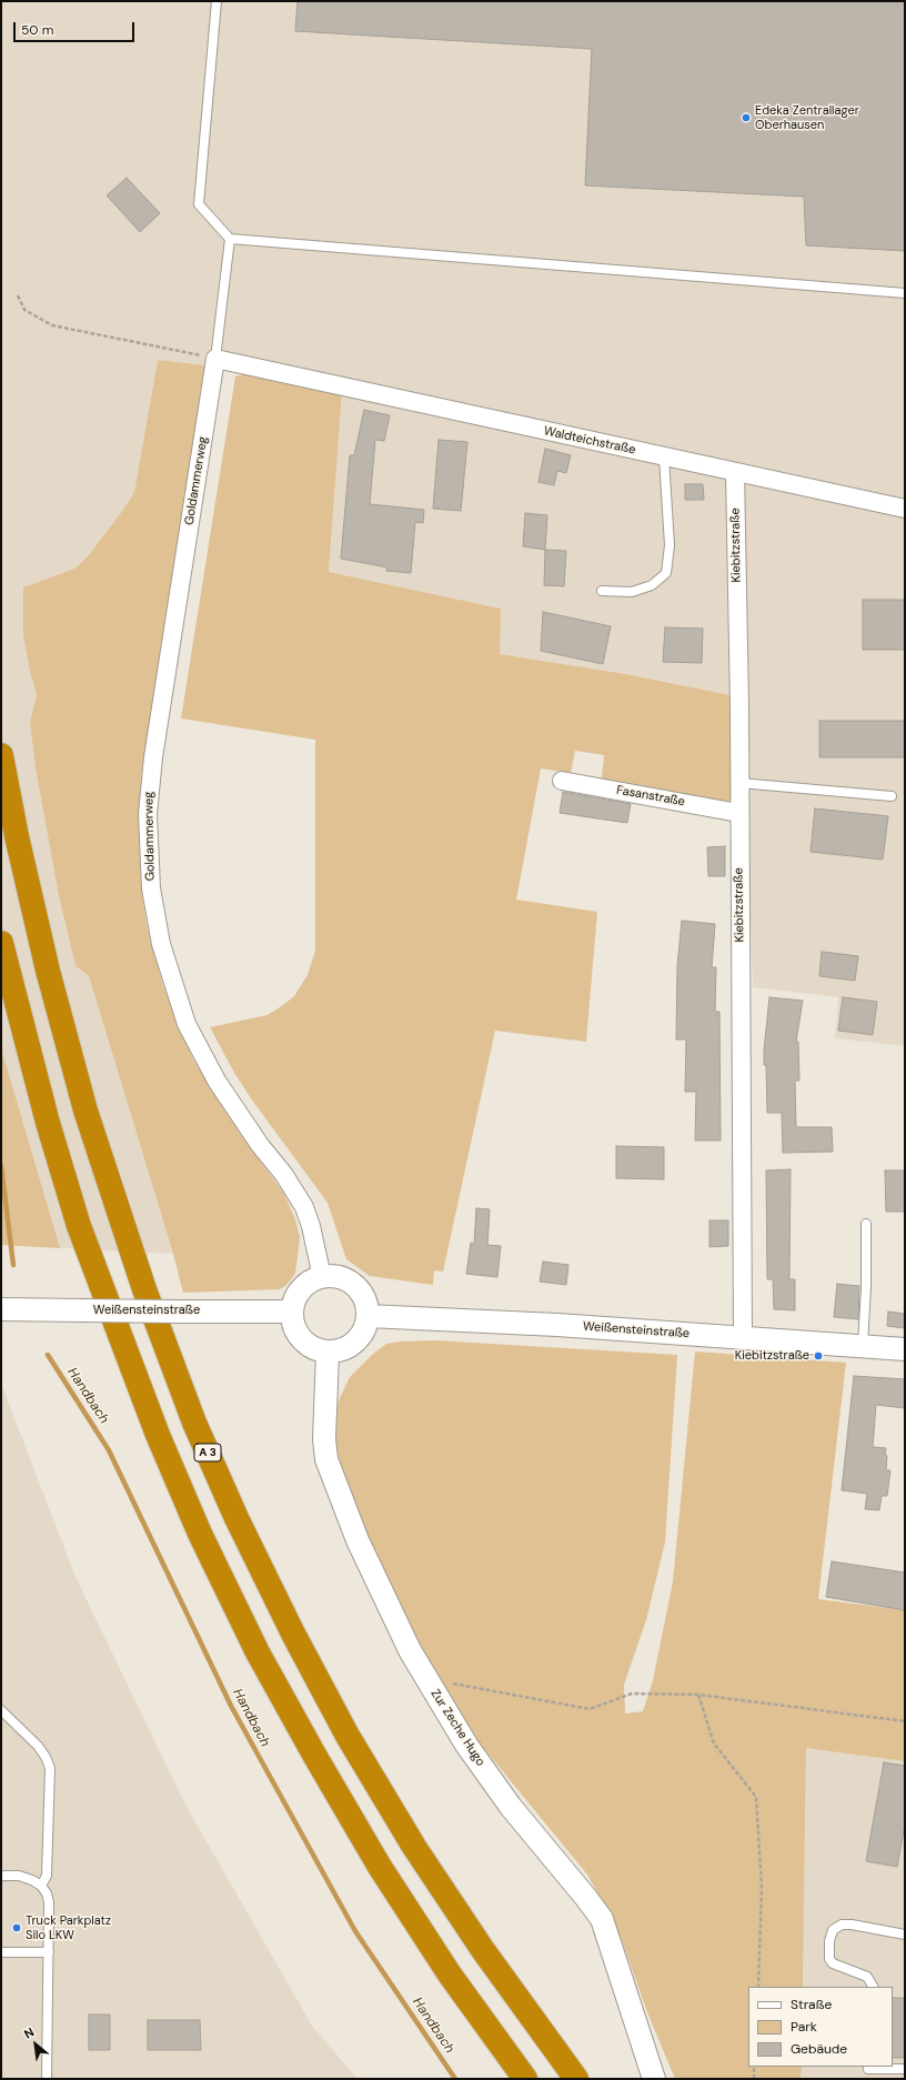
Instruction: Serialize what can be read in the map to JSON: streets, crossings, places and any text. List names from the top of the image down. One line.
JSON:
{"streets":{"highway":["A 3"],"street":["Waldteichstraße","Goldammerweg","Kiebitzstraße","Fasanstraße","Weißensteinstraße","Zur Zeche Hugo"]},"crossings":[["Waldteichstraße","Goldammerweg"],["Waldteichstraße","Kiebitzstraße"],["Goldammerweg","Weißensteinstraße"],["Goldammerweg","Zur Zeche Hugo"],["Kiebitzstraße","Fasanstraße"],["Kiebitzstraße","Weißensteinstraße"],["Weißensteinstraße","Zur Zeche Hugo"]],"water":["Handbach"],"places":["Edeka Zentrallager Oberhausen","Kiebitzstraße","Truck Parkplatz Silo LKW"],"legend":["Straße","Park","Gebäude"],"scale_bar":"50 m","north":"top left"}
